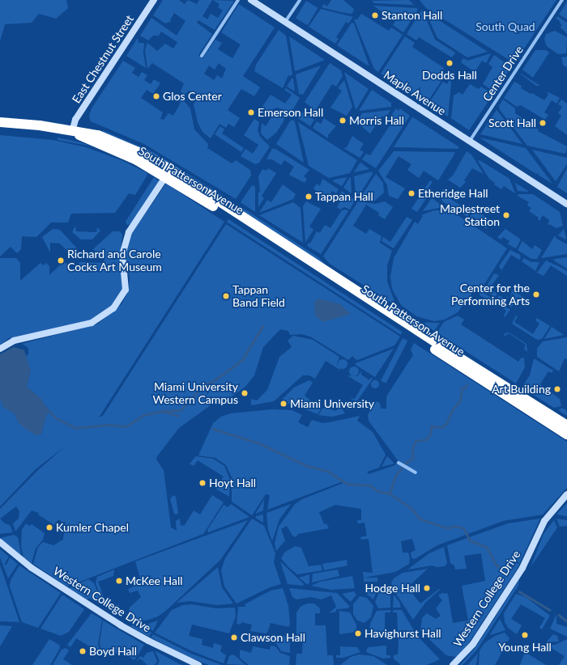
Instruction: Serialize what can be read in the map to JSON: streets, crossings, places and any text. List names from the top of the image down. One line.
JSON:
{"streets":{"highway":["South Patterson Avenue"],"street":["East Chestnut Street","Center Drive","Maple Avenue","Western College Drive"]},"crossings":[["East Chestnut Street","South Patterson Avenue"],["Center Drive","Maple Avenue"]],"parks":["South Quad"],"places":["Stanton Hall","Dodds Hall","Glos Center","Emerson Hall","Morris Hall","Scott Hall","Etheridge Hall","Tappan Hall","Maplestreet Station","Richard and Carole Cocks Art Museum","Center for the Performing Arts","Tappan Band Field","Art Building","Miami University Western Campus","Miami University","Hoyt Hall","Kumler Chapel","McKee Hall","Hodge Hall","Havighurst Hall","Young Hall","Clawson Hall","Boyd Hall"]}
